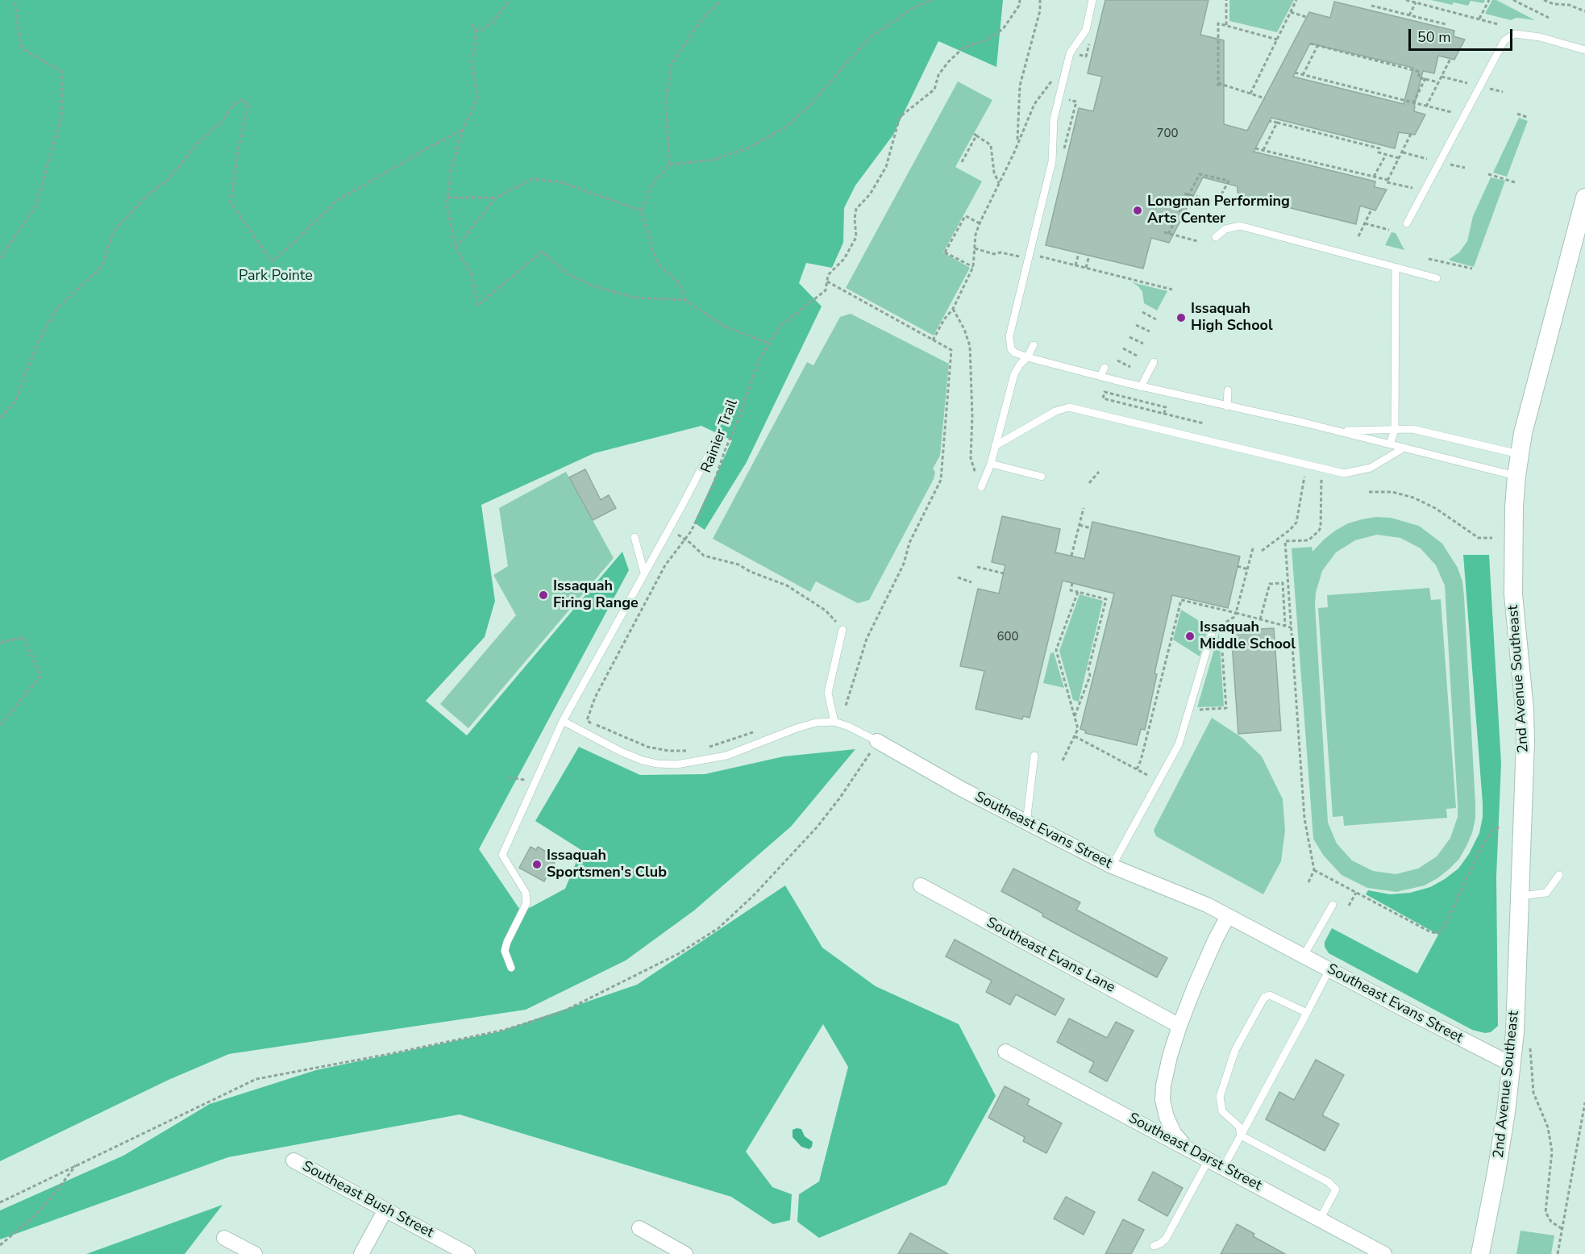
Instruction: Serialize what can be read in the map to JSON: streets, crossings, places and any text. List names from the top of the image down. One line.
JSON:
{"streets":{"street":["2nd Avenue Southeast","Southeast Evans Street","Southeast Evans Lane","Southeast Darst Street","Southeast Bush Street"],"path":["Rainier Trail"]},"crossings":[["2nd Avenue Southeast","Southeast Evans Street"]],"parks":["Park Pointe"],"places":["Longman Performing Arts Center","Issaquah High School","Issaquah Firing Range","Issaquah Middle School","Issaquah Sportsmen's Club"],"house_numbers":["700","600"],"scale_bar":"50 m"}
